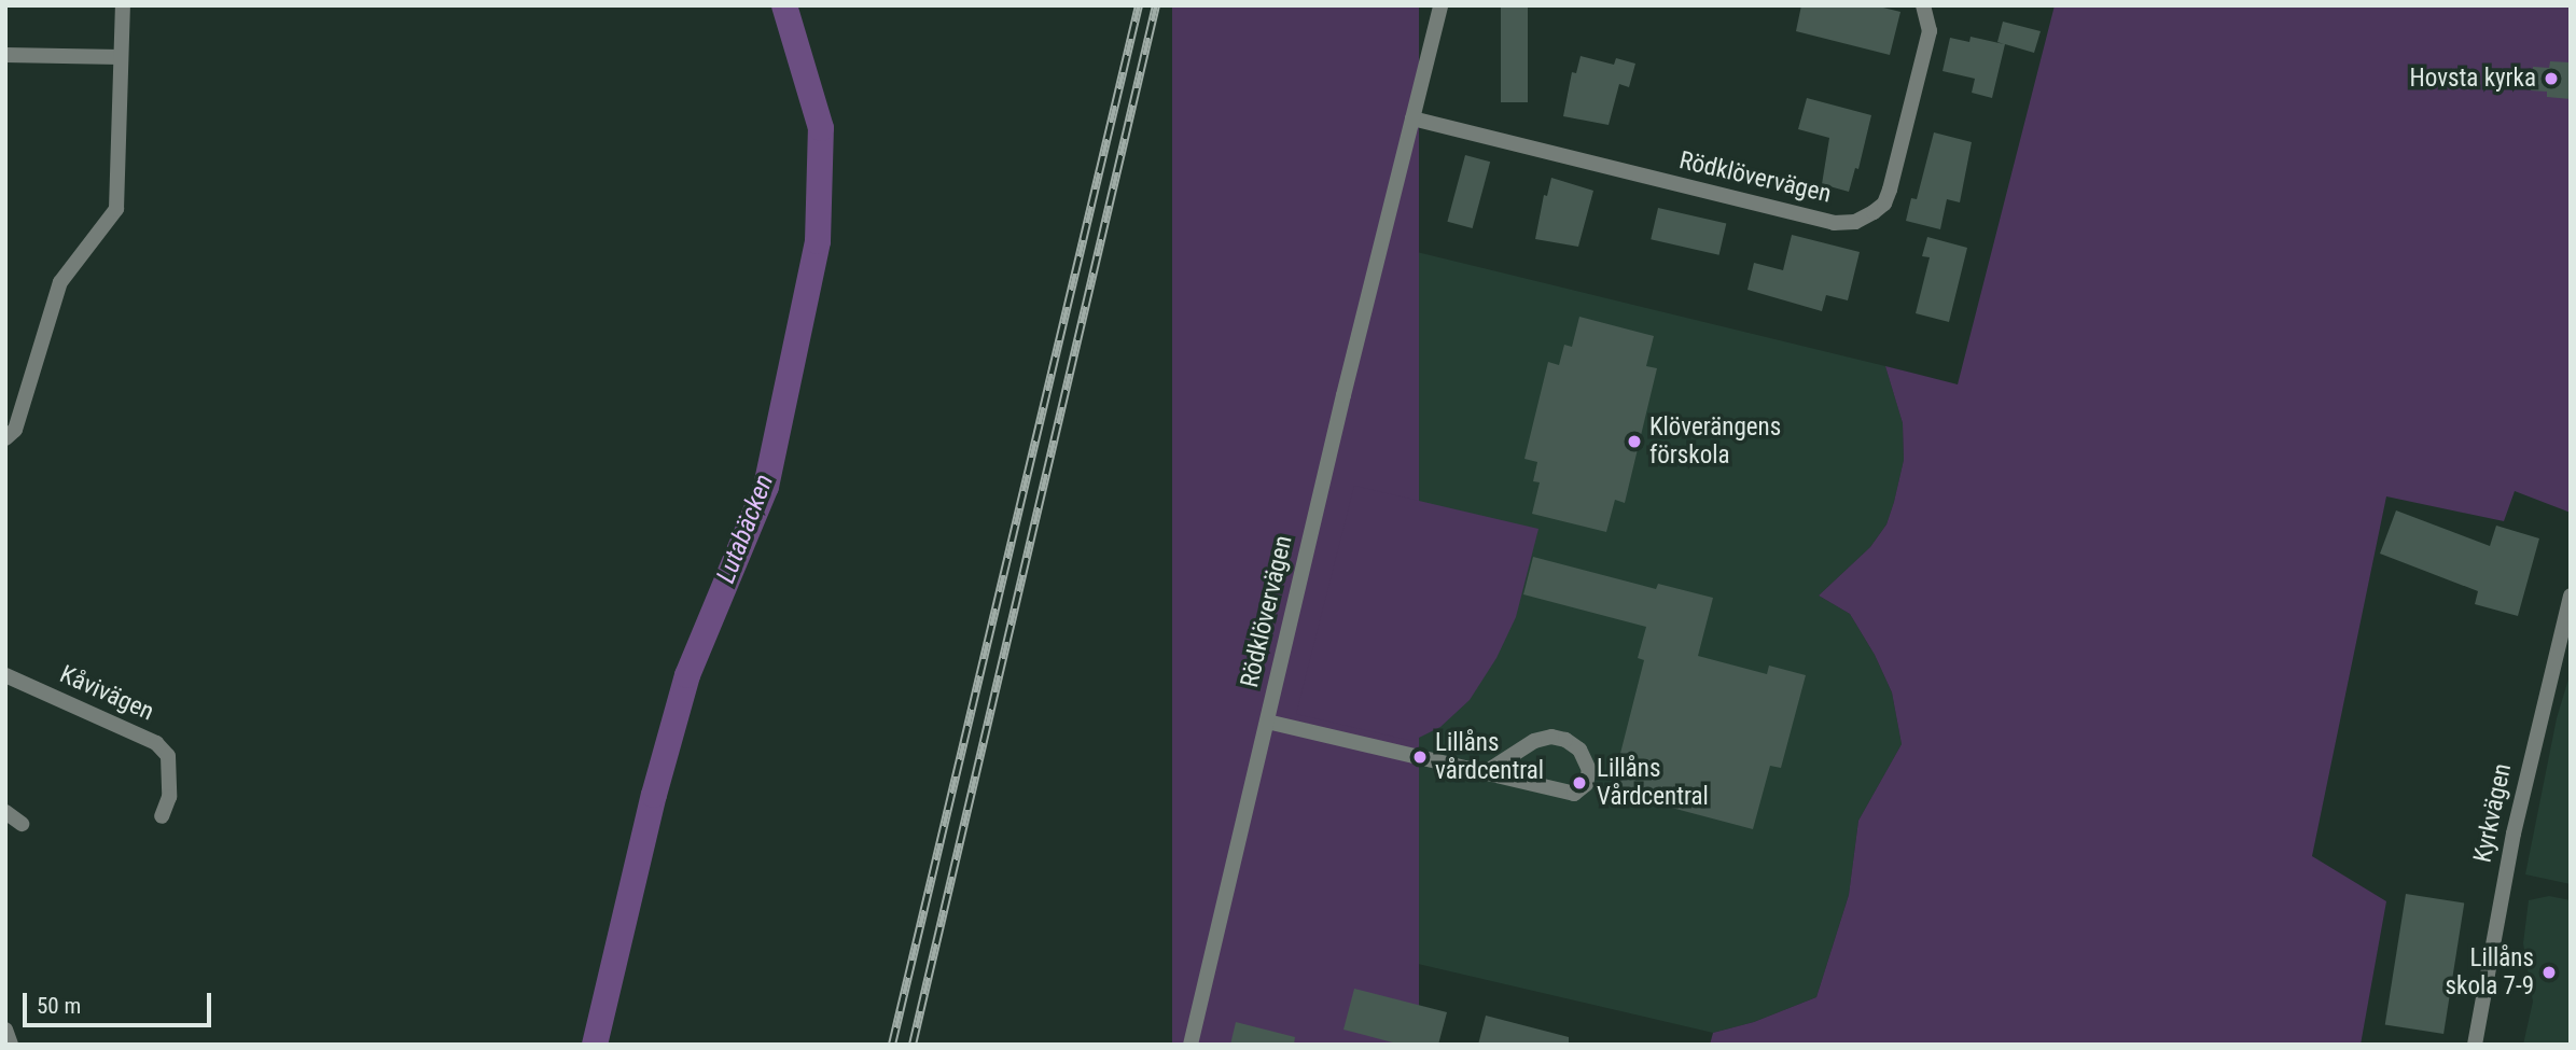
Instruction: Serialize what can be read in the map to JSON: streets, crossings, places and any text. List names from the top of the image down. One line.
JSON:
{"streets":{"street":["Rödklövervägen","Kåvivägen","Kyrkvägen"]},"water":["Lutabäcken"],"places":["Hovsta kyrka","Klöverängens förskola","Lillåns vårdcentral","Lillåns Vårdcentral","Lillåns skola 7-9"],"scale_bar":"50 m"}
